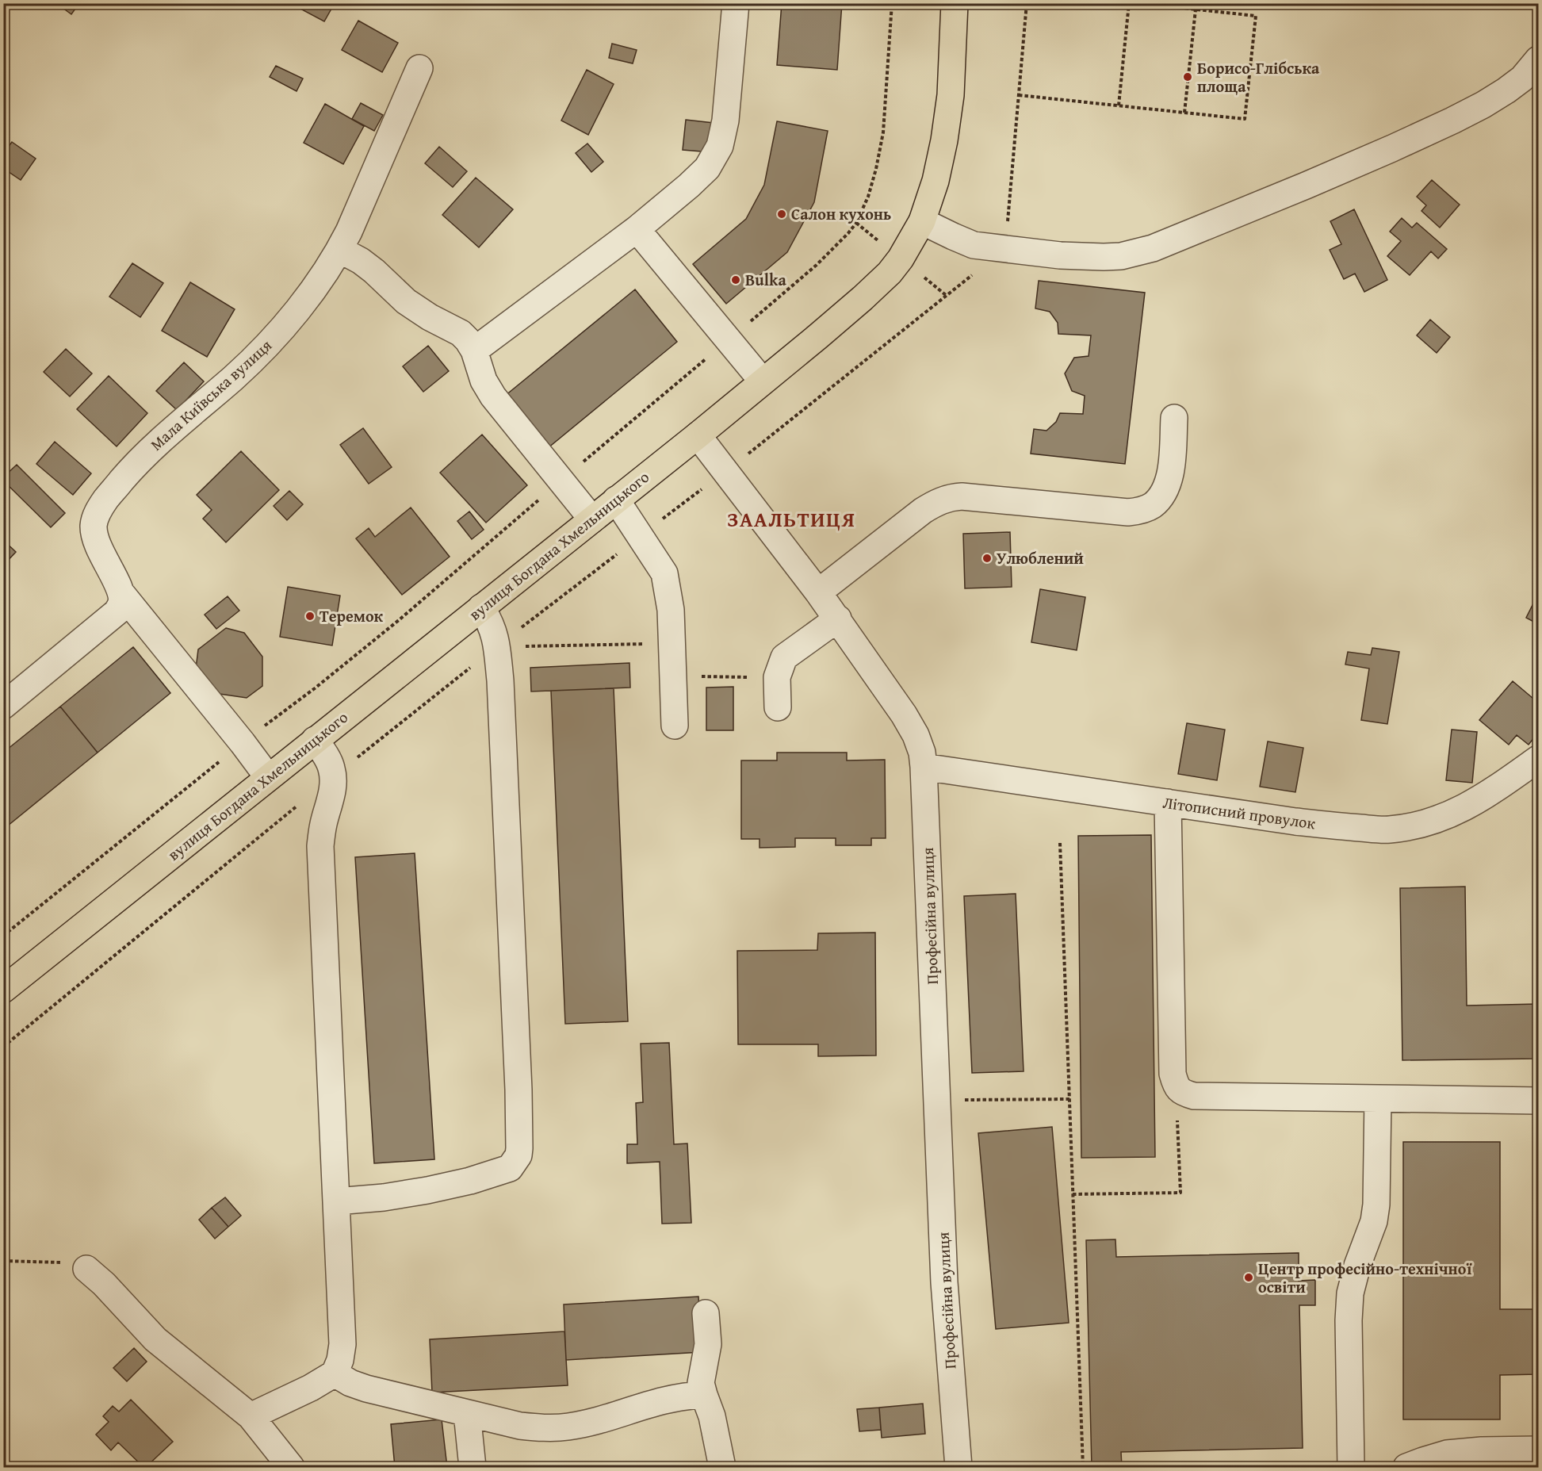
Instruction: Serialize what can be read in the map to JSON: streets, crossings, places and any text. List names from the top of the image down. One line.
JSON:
{"streets":{"main road":["вулиця Богдана Хмельницького"],"street":["Мала Київська вулиця","Літописний провулок","Професійна вулиця"]},"crossings":[["Мала Київська вулиця","вулиця Богдана Хмельницького"],["вулиця Богдана Хмельницького","Професійна вулиця"],["Літописний провулок","Професійна вулиця"]],"districts":["ЗААЛЬТИЦЯ"],"places":["Борисо-Глібська площа","Салон кухонь","Bulka","Улюблений","Теремок","Центр професійно-технічної освіти"]}
